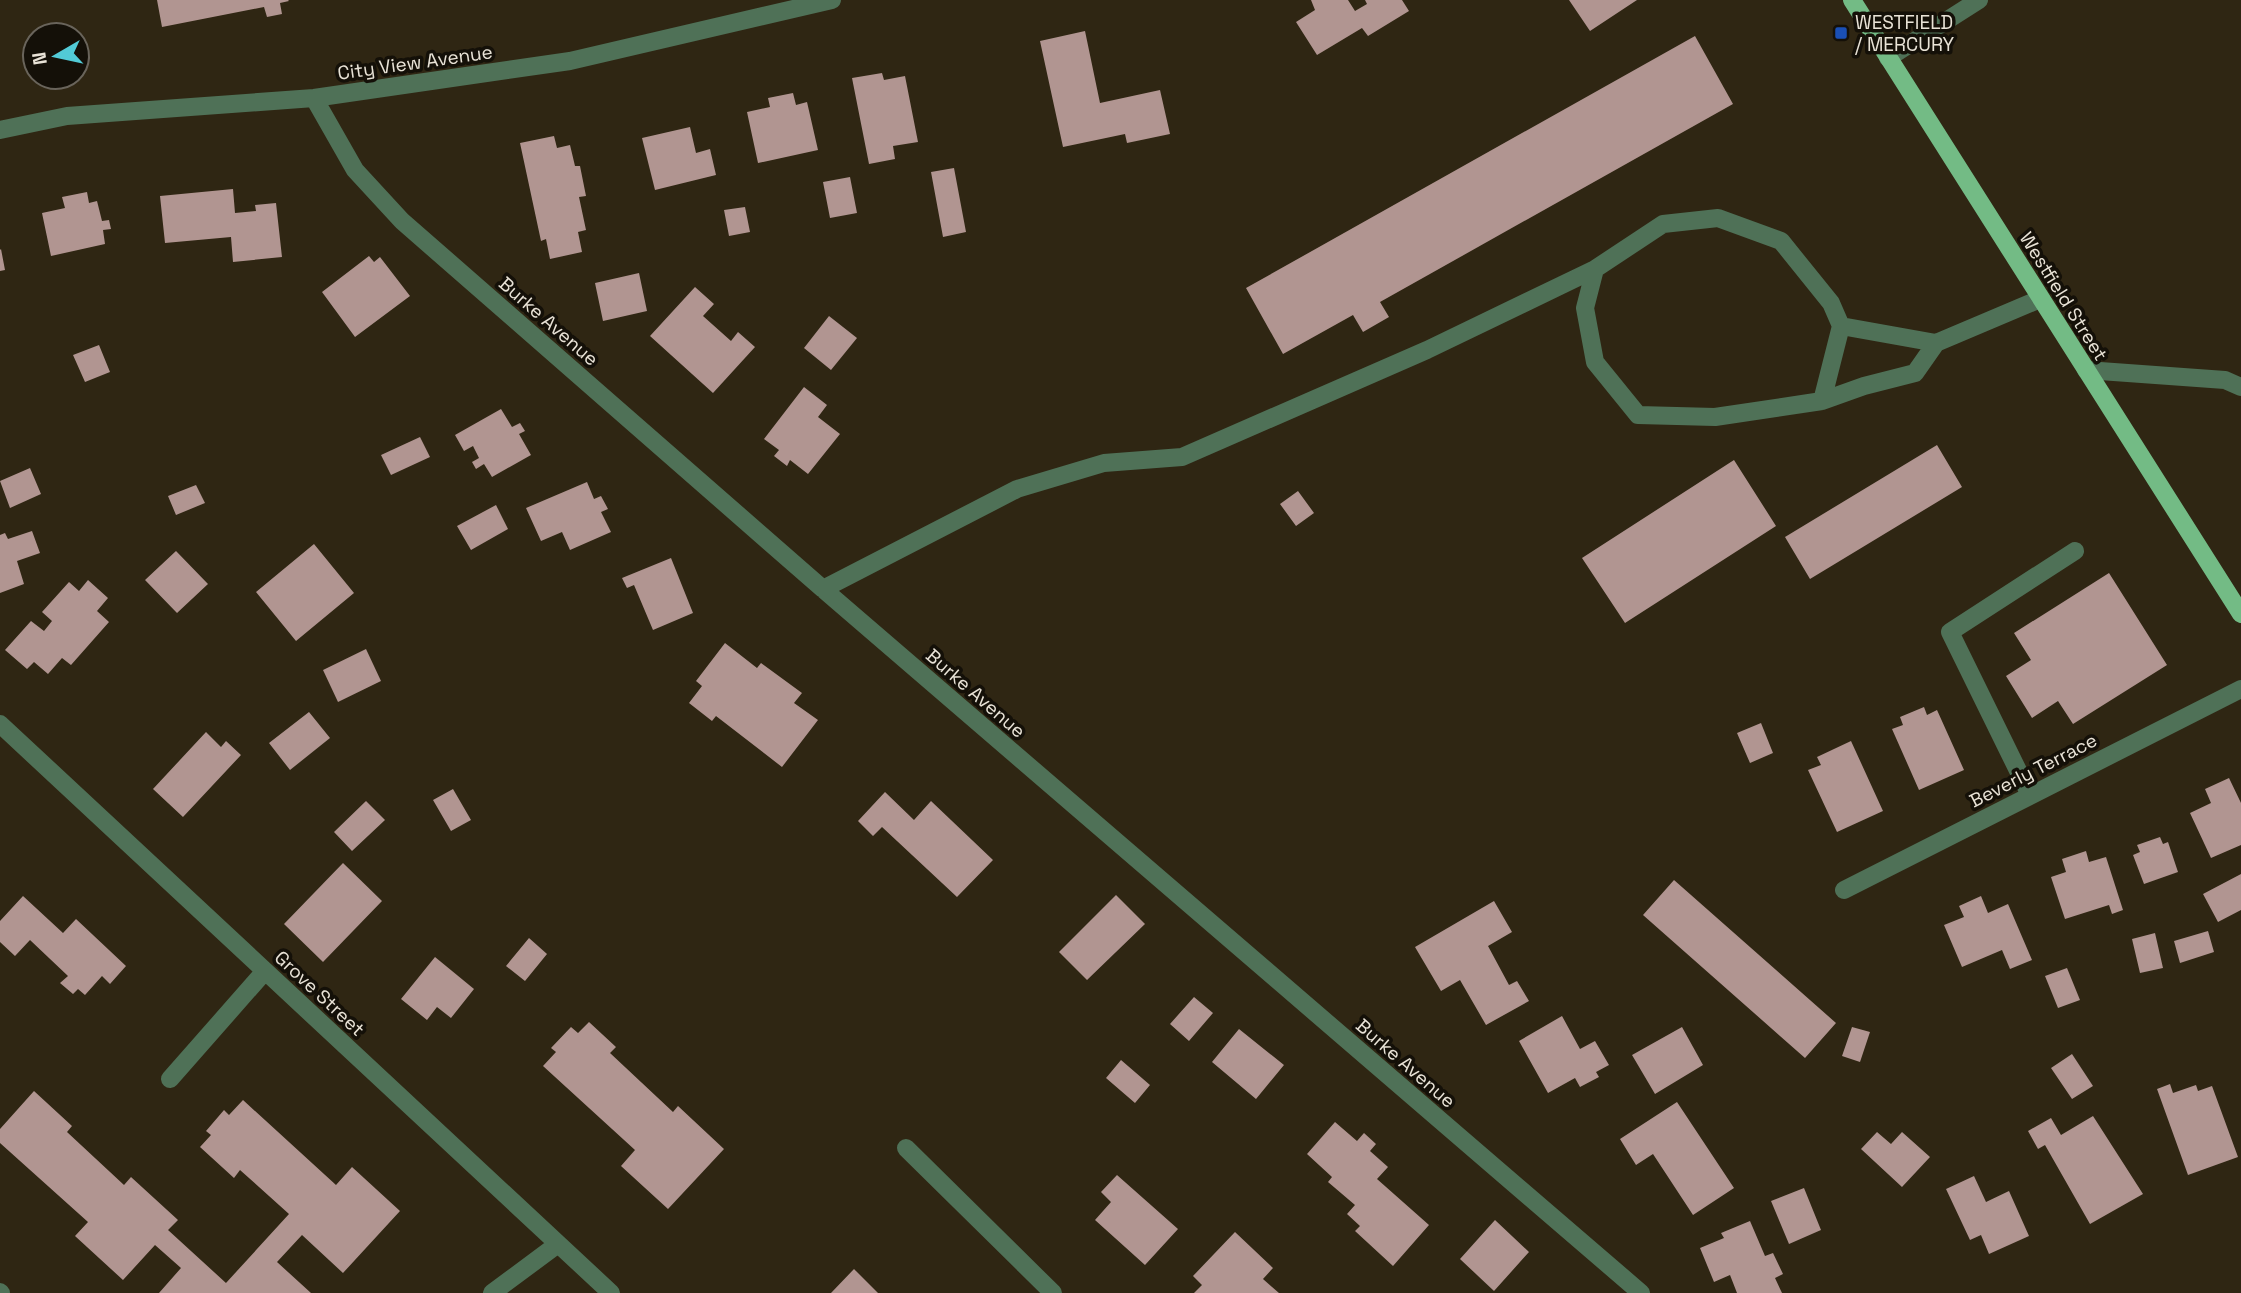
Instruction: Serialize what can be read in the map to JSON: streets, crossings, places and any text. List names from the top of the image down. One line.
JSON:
{"streets":{"main road":["Westfield Street"],"street":["City View Avenue","Burke Avenue","Beverly Terrace","Grove Street"]},"crossings":[["City View Avenue","Burke Avenue"]],"places":{"transit":["WESTFIELD / MERCURY"]},"north":"left"}
